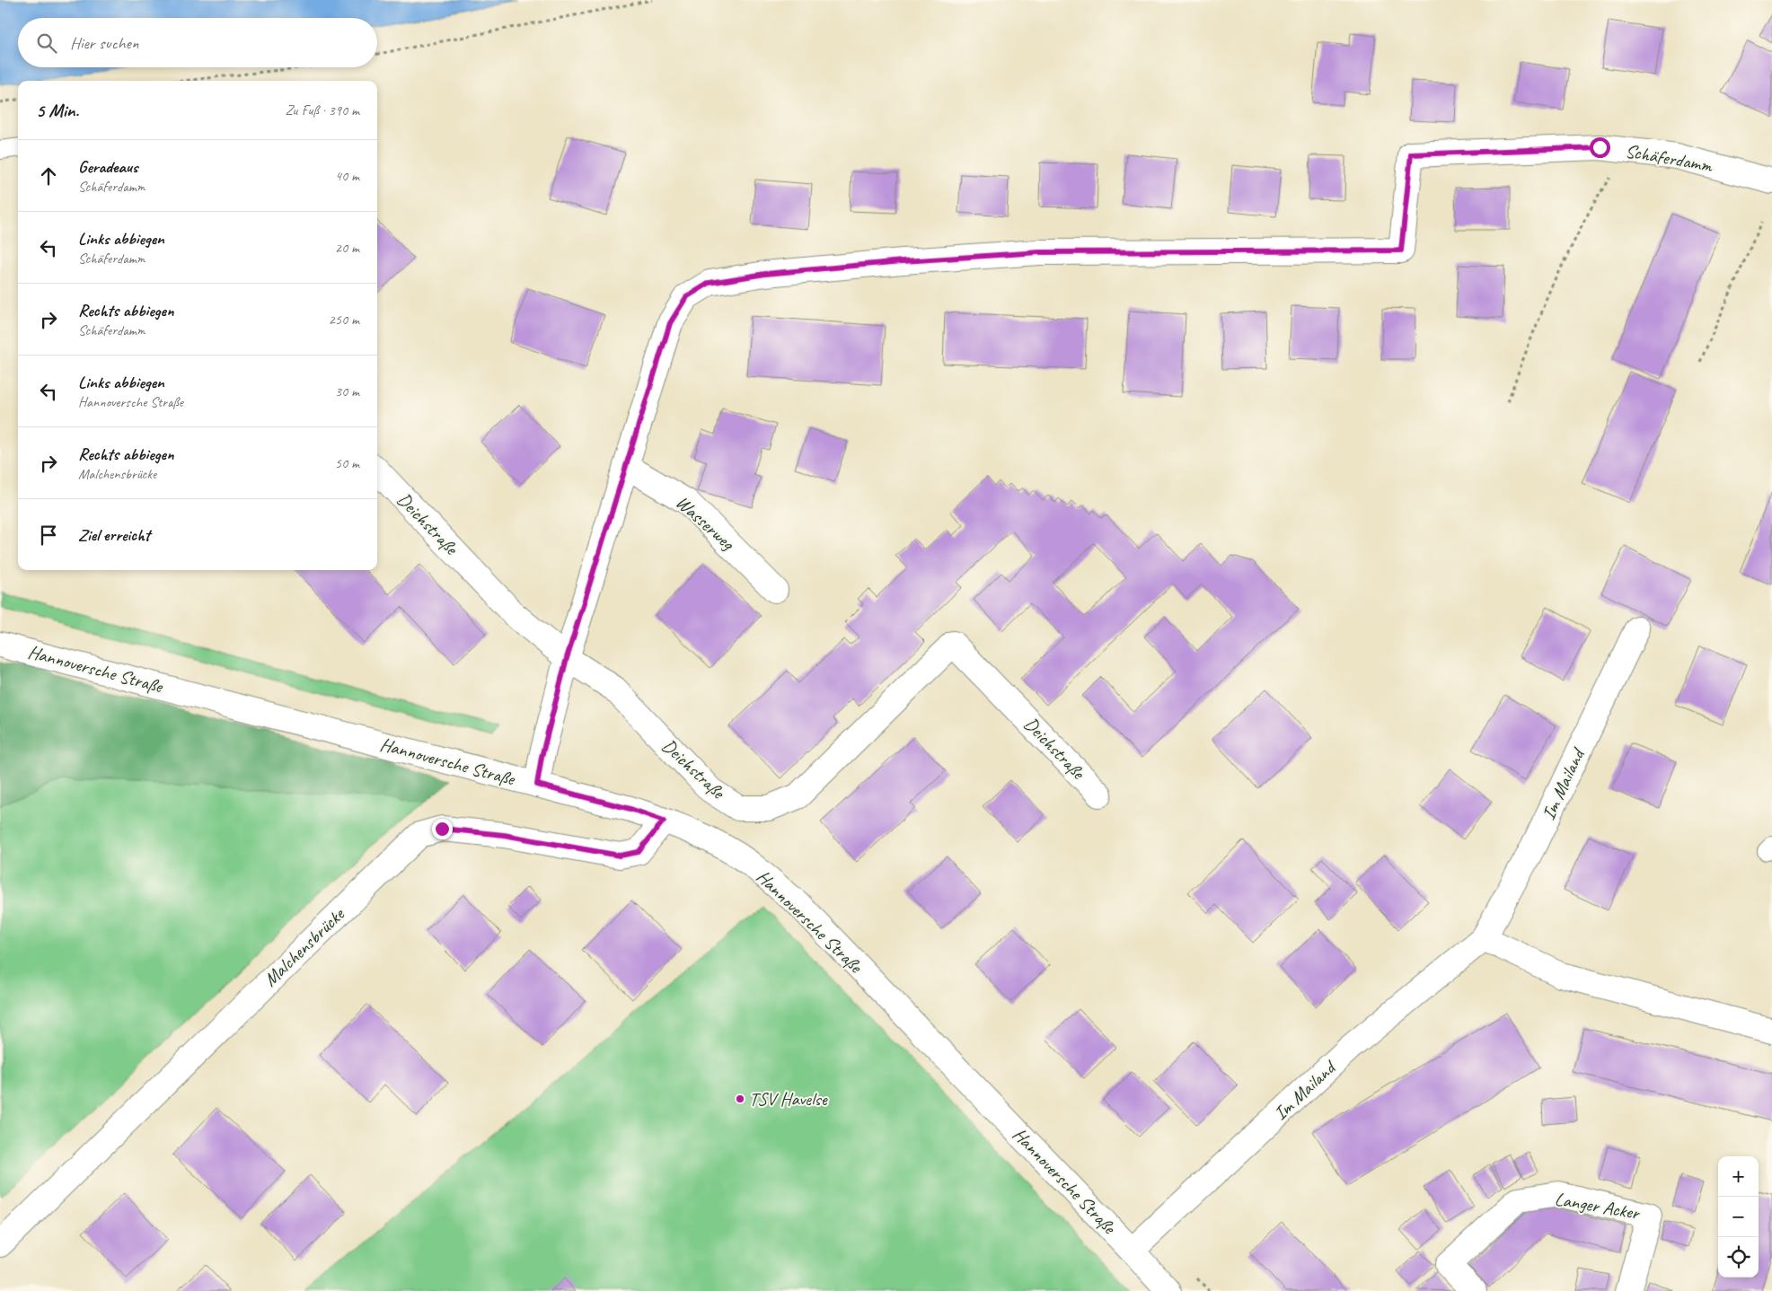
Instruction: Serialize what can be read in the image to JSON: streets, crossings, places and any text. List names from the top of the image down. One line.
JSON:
{"streets":{"street":["Schäferdamm","Wasserweg","Deichstraße","Hannoversche Straße","Im Mailand","Malchensbrücke","Langer Acker"]},"crossings":[["Schäferdamm","Wasserweg"],["Schäferdamm","Deichstraße"],["Schäferdamm","Hannoversche Straße"],["Hannoversche Straße","Im Mailand"],["Hannoversche Straße","Malchensbrücke"]],"places":["TSV Havelse"],"page":{"search":"Hier suchen","heading":["5 Min.","Zu Fuß · 390 m"],"list":[["Geradeaus","Schäferdamm","40 m"],["Links abbiegen","Schäferdamm","20 m"],["Rechts abbiegen","Schäferdamm","250 m"],["Links abbiegen","Hannoversche Straße","30 m"],["Rechts abbiegen","Malchensbrücke","50 m"],"Ziel erreicht"],"map_buttons":["+","−"]}}
